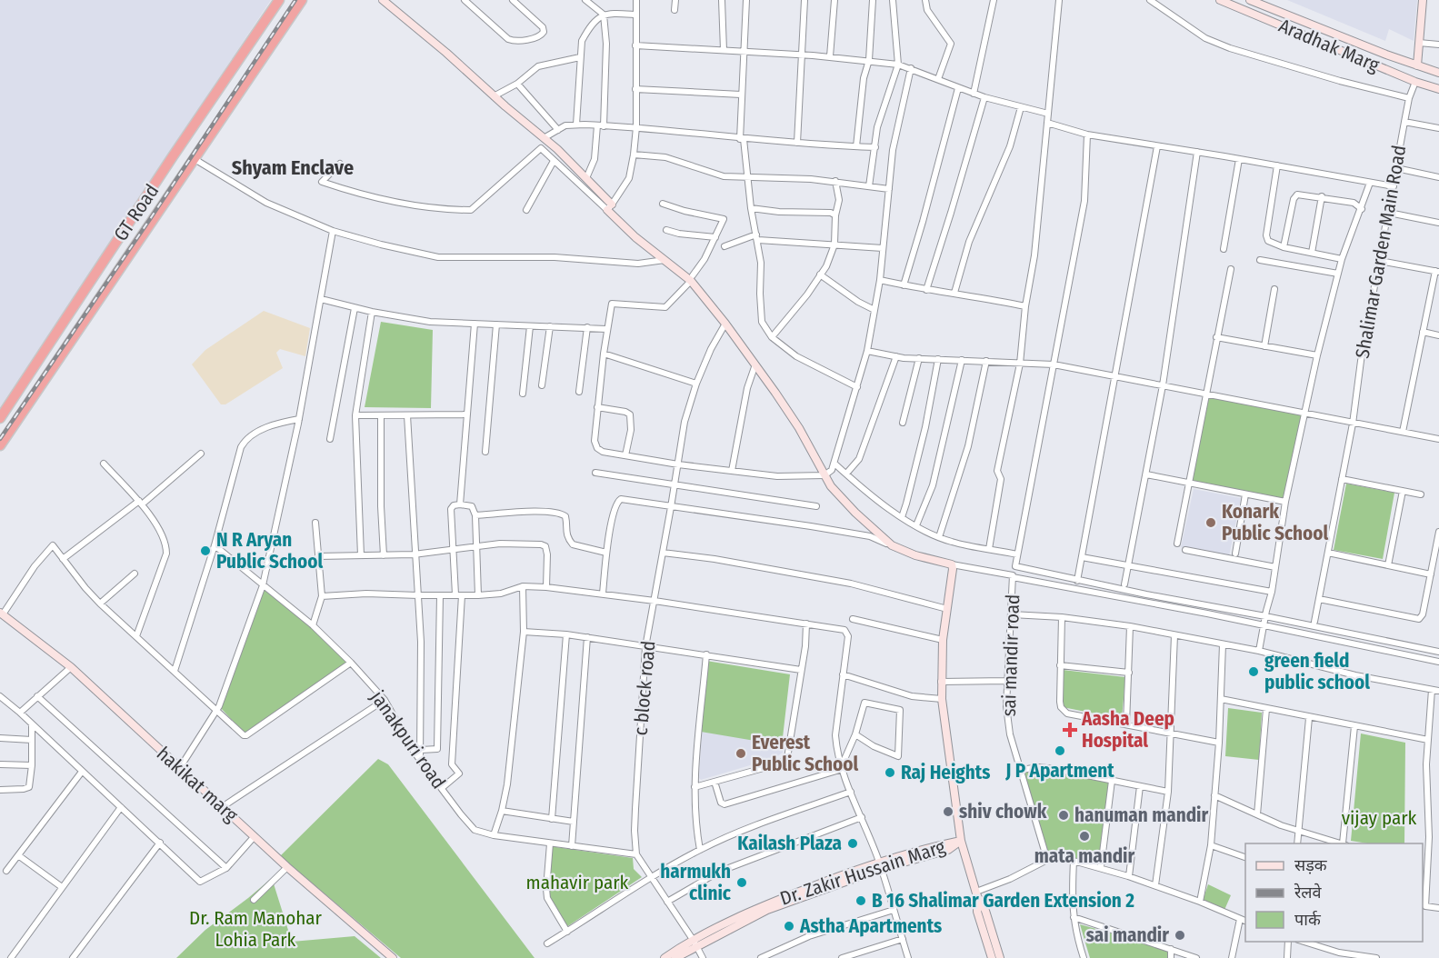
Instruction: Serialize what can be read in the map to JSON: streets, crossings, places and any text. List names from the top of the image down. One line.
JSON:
{"streets":{"highway":["GT Road"],"street":["Aradhak Marg","Shalimar Garden Main Road","sai mandir road","c block road","janakpuri road","hakikat marg","Dr. Zakir Hussain Marg"]},"crossings":[["Aradhak Marg","Shalimar Garden Main Road"],["c block road","janakpuri road"],["c block road","Dr. Zakir Hussain Marg"]],"districts":["Shyam Enclave"],"parks":["vijay park","mahavir park","Dr. Ram Manohar Lohia Park"],"places":{"other":["Konark Public School","N R Aryan Public School","green field public school","J P Apartment","Everest Public School","Raj Heights","shiv chowk","hanuman mandir","mata mandir","Kailash Plaza","harmukh clinic","B 16 Shalimar Garden Extension 2","Astha Apartments","sai mandir"],"health":["Aasha Deep Hospital"]},"legend":["सड़क","रेलवे","पार्क"]}
